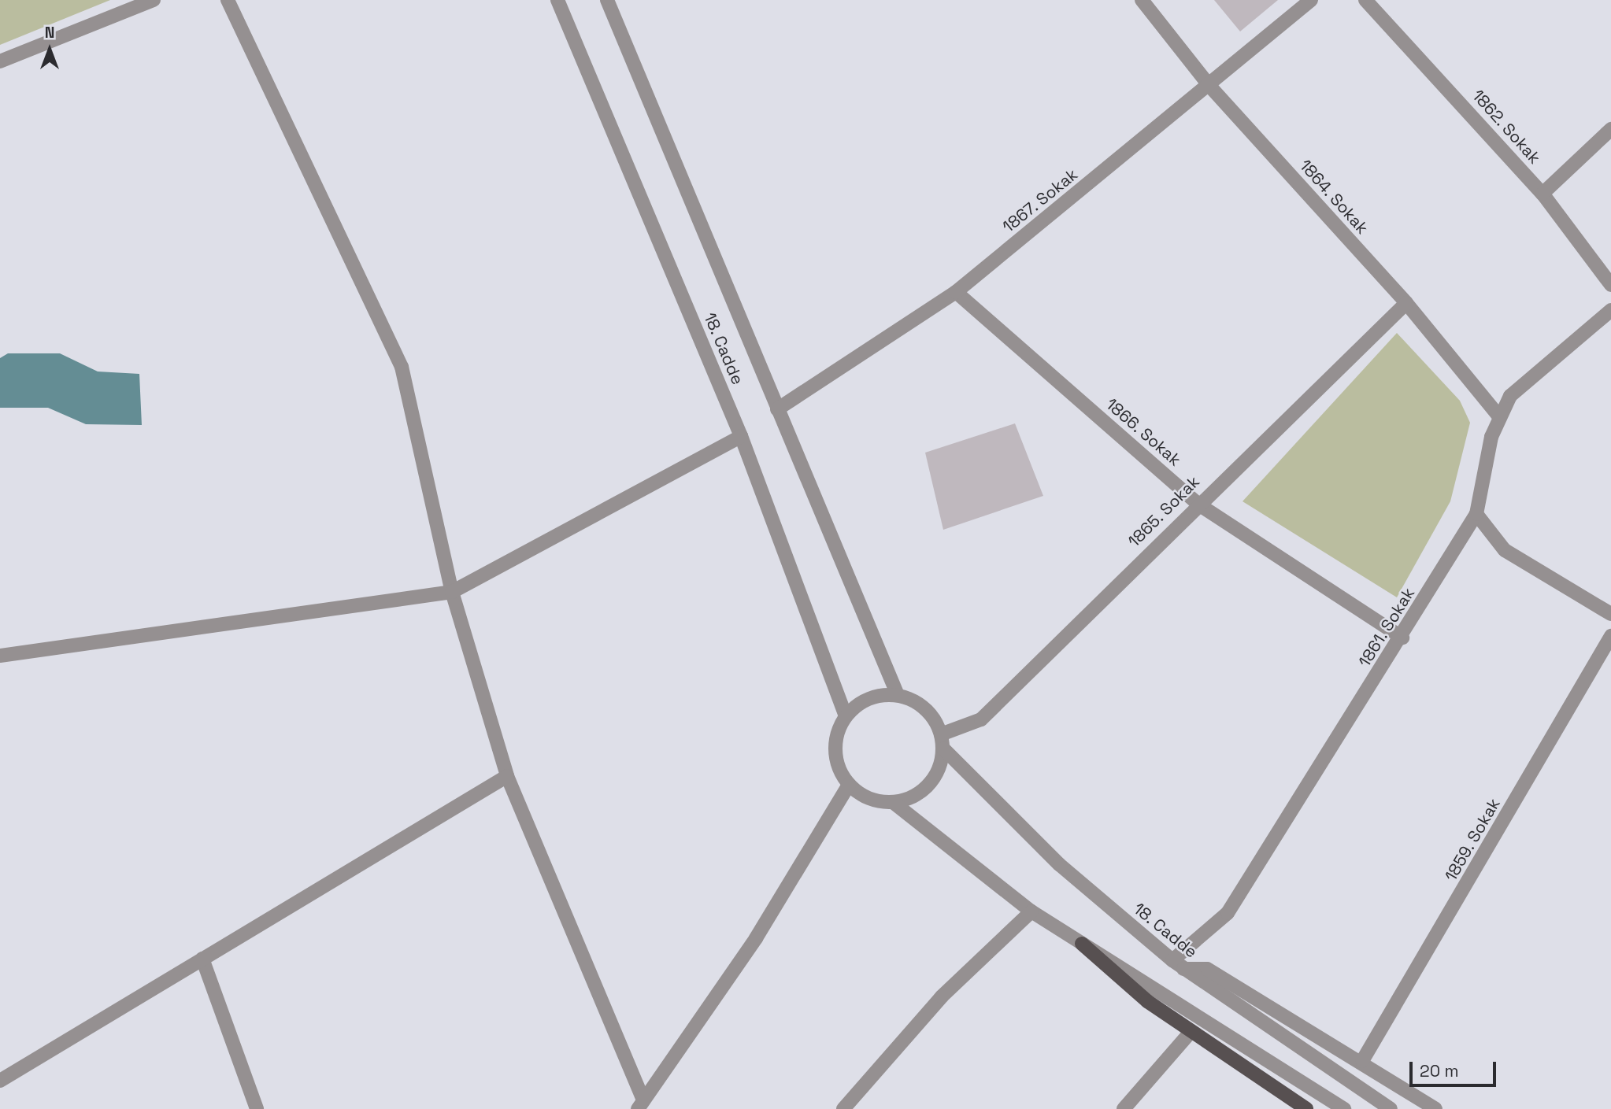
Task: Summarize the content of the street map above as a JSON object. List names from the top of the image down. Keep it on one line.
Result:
{"streets":{"street":["1862. Sokak","1864. Sokak","1867. Sokak","18. Cadde","1866. Sokak","1865. Sokak","1861. Sokak","1859. Sokak"]},"crossings":[["1864. Sokak","1867. Sokak"],["1864. Sokak","1865. Sokak"],["1864. Sokak","1861. Sokak"],["1867. Sokak","18. Cadde"],["1867. Sokak","1866. Sokak"],["18. Cadde","1865. Sokak"],["18. Cadde","1861. Sokak"],["1866. Sokak","1865. Sokak"],["1866. Sokak","1861. Sokak"]],"scale_bar":"20 m","north":"top"}
